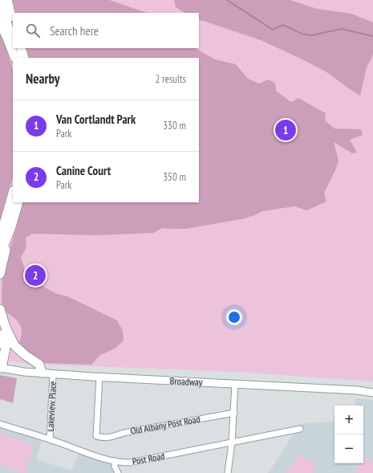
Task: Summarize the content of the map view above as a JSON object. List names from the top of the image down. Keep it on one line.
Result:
{"streets":{"main road":["Broadway"],"street":["Lakeview Place","Old Albany Post Road","Post Road"]},"crossings":[["Broadway","Lakeview Place"],["Broadway","Old Albany Post Road"],["Lakeview Place","Post Road"]],"page":{"search":"Search here","heading":["Nearby","2 results"],"list":[{"mark":"1","name":"Van Cortlandt Park","note":"Park","value":"330 m"},{"mark":"2","name":"Canine Court","note":"Park","value":"350 m"}],"pins":["1","2"],"map_buttons":["+","−"]}}
